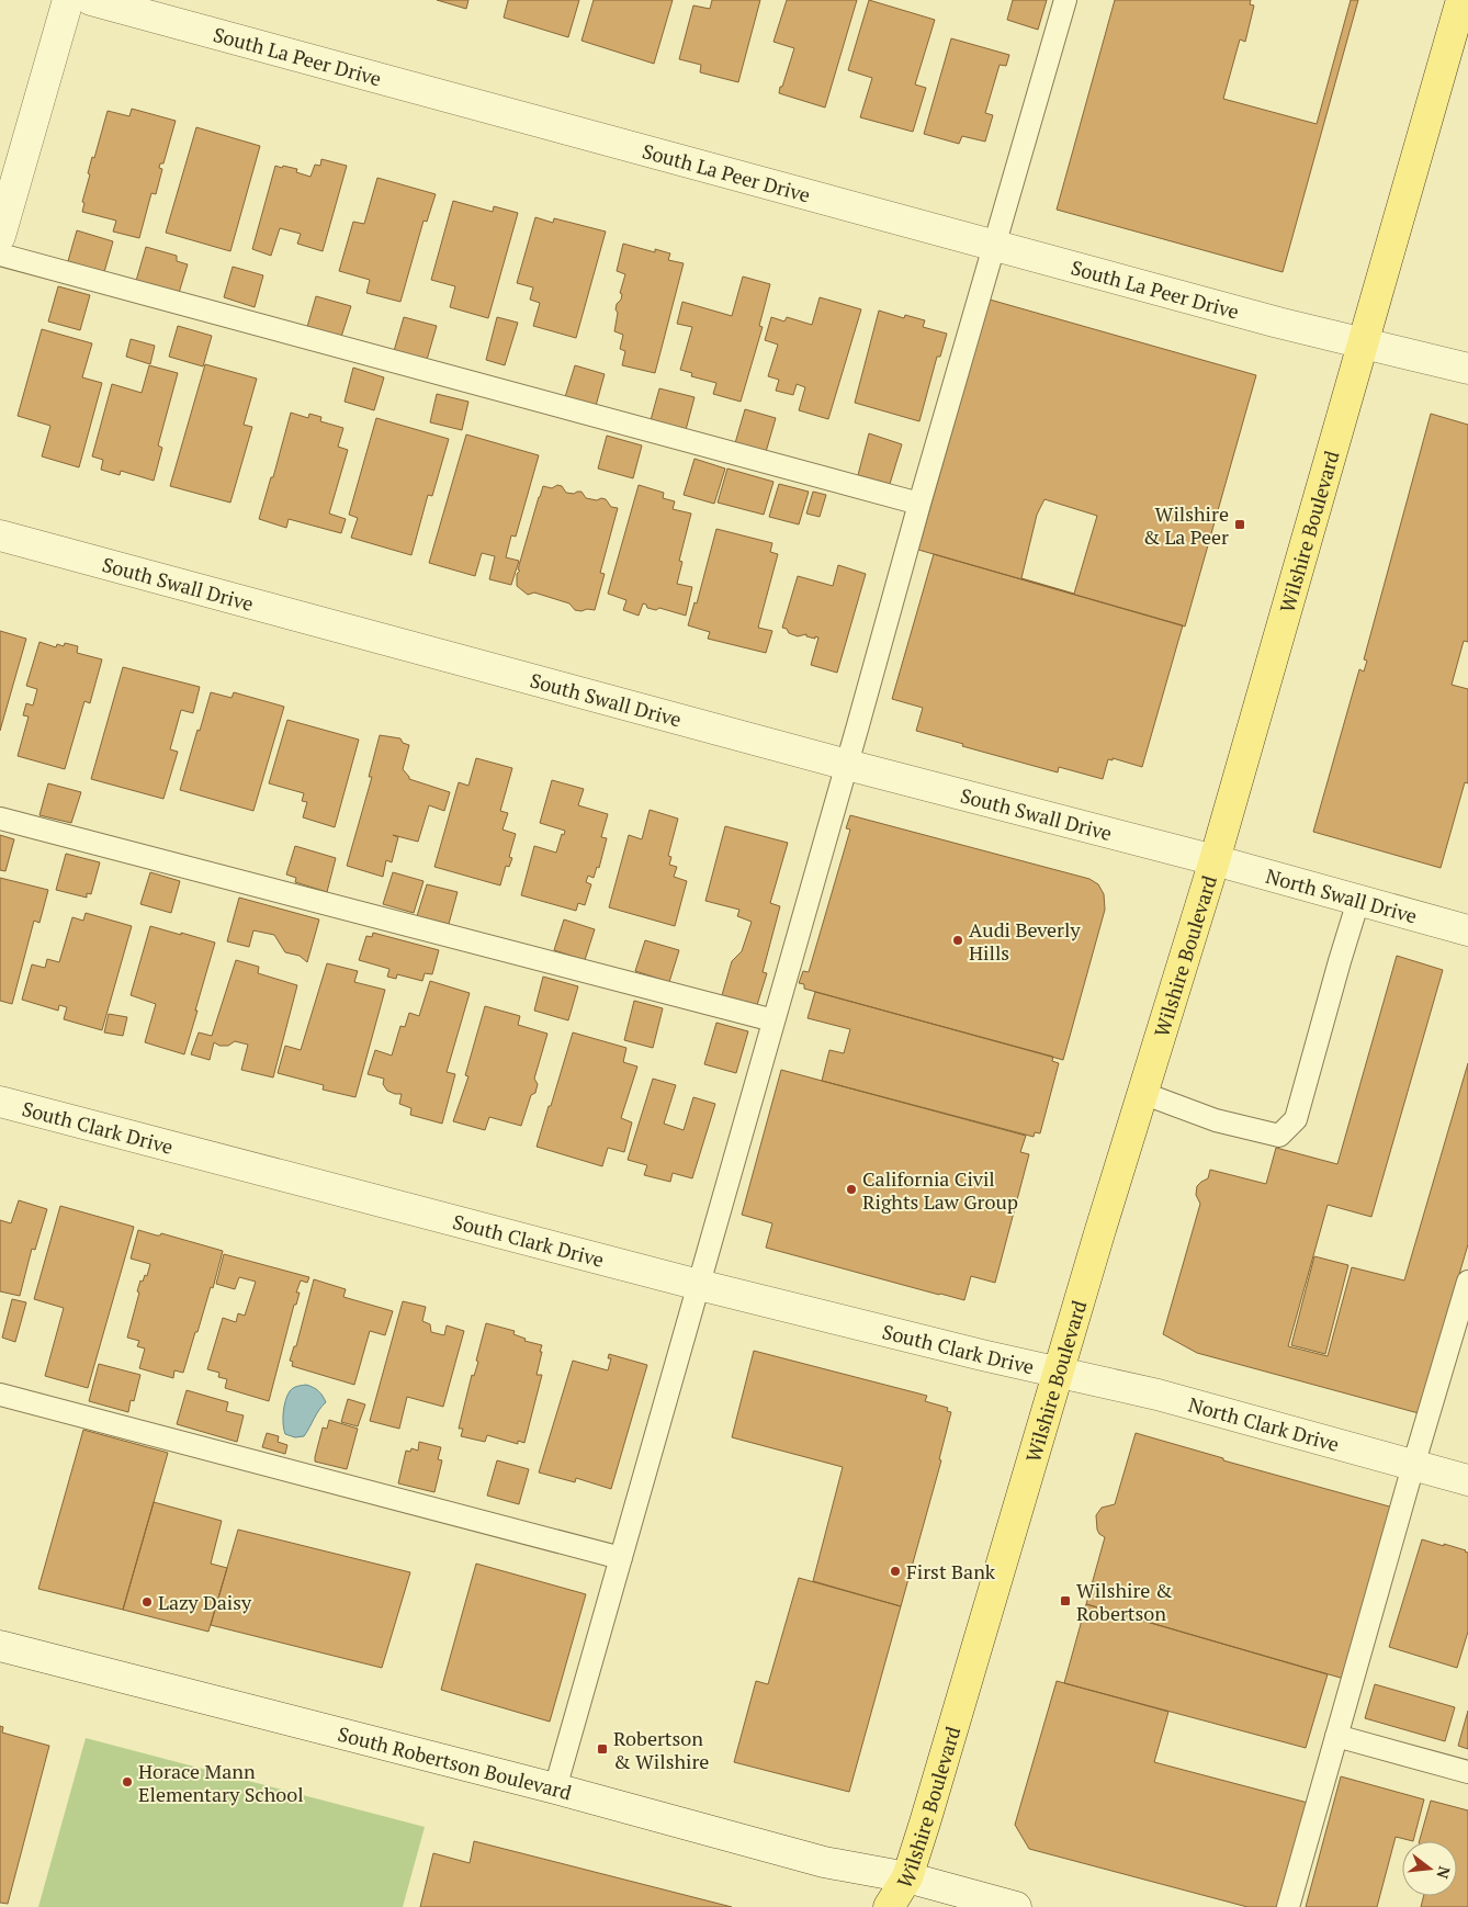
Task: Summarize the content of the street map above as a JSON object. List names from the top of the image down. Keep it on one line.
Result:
{"streets":{"main road":["Wilshire Boulevard"],"street":["South La Peer Drive","South Swall Drive","North Swall Drive","South Clark Drive","North Clark Drive","South Robertson Boulevard"]},"crossings":[["South La Peer Drive","Wilshire Boulevard"],["Wilshire Boulevard","South Swall Drive"],["Wilshire Boulevard","North Swall Drive"],["Wilshire Boulevard","South Clark Drive"],["Wilshire Boulevard","North Clark Drive"],["Wilshire Boulevard","South Robertson Boulevard"],["South Swall Drive","North Swall Drive"],["South Clark Drive","North Clark Drive"]],"places":{"transit":["Wilshire & La Peer","Wilshire & Robertson","Robertson & Wilshire"],"other":["Audi Beverly Hills","California Civil Rights Law Group","First Bank","Lazy Daisy","Horace Mann Elementary School"]},"north":"right"}
